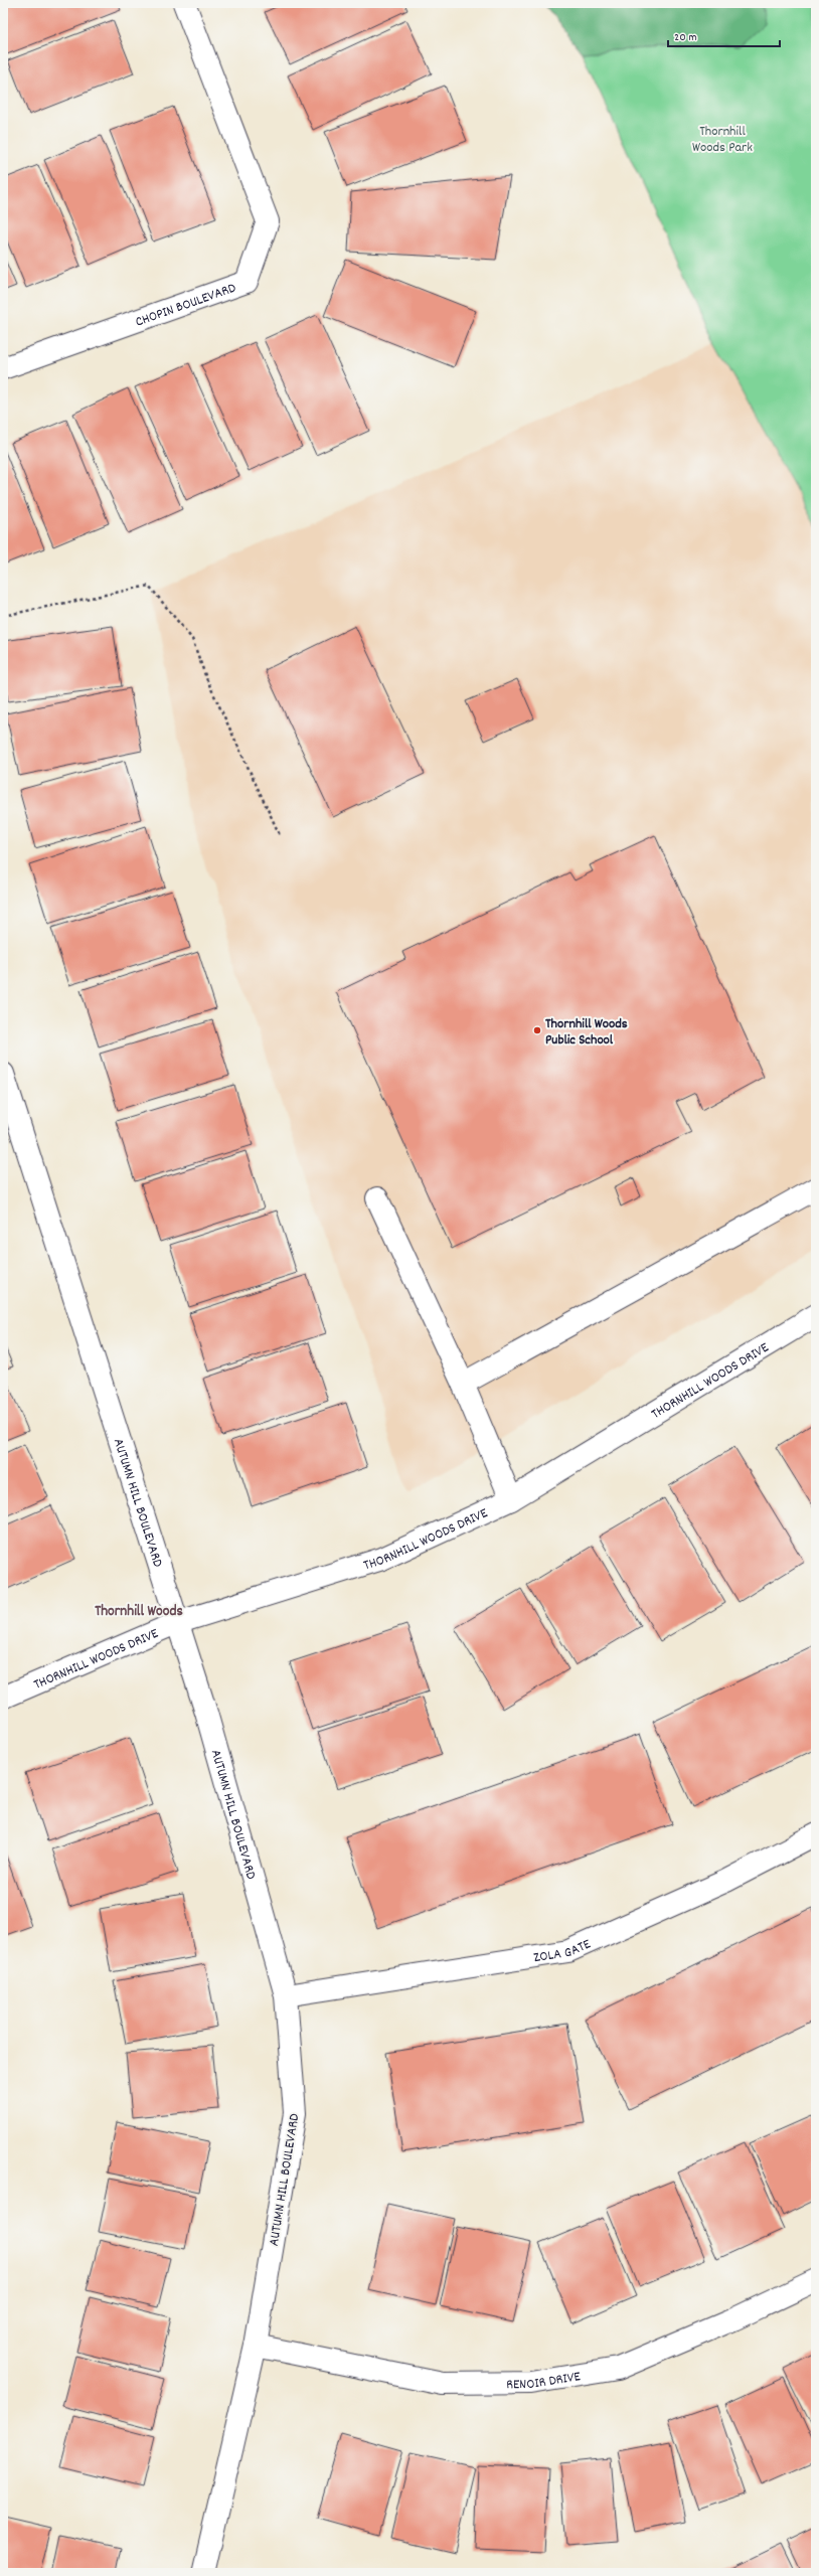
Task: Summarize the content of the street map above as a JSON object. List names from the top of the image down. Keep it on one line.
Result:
{"streets":{"street":["CHOPIN BOULEVARD","THORNHILL WOODS DRIVE","AUTUMN HILL BOULEVARD","ZOLA GATE","RENOIR DRIVE"]},"crossings":[["THORNHILL WOODS DRIVE","AUTUMN HILL BOULEVARD"],["AUTUMN HILL BOULEVARD","ZOLA GATE"],["AUTUMN HILL BOULEVARD","RENOIR DRIVE"]],"districts":["Thornhill Woods"],"parks":["Thornhill Woods Park"],"places":["Thornhill Woods Public School"],"scale_bar":"20 m"}
